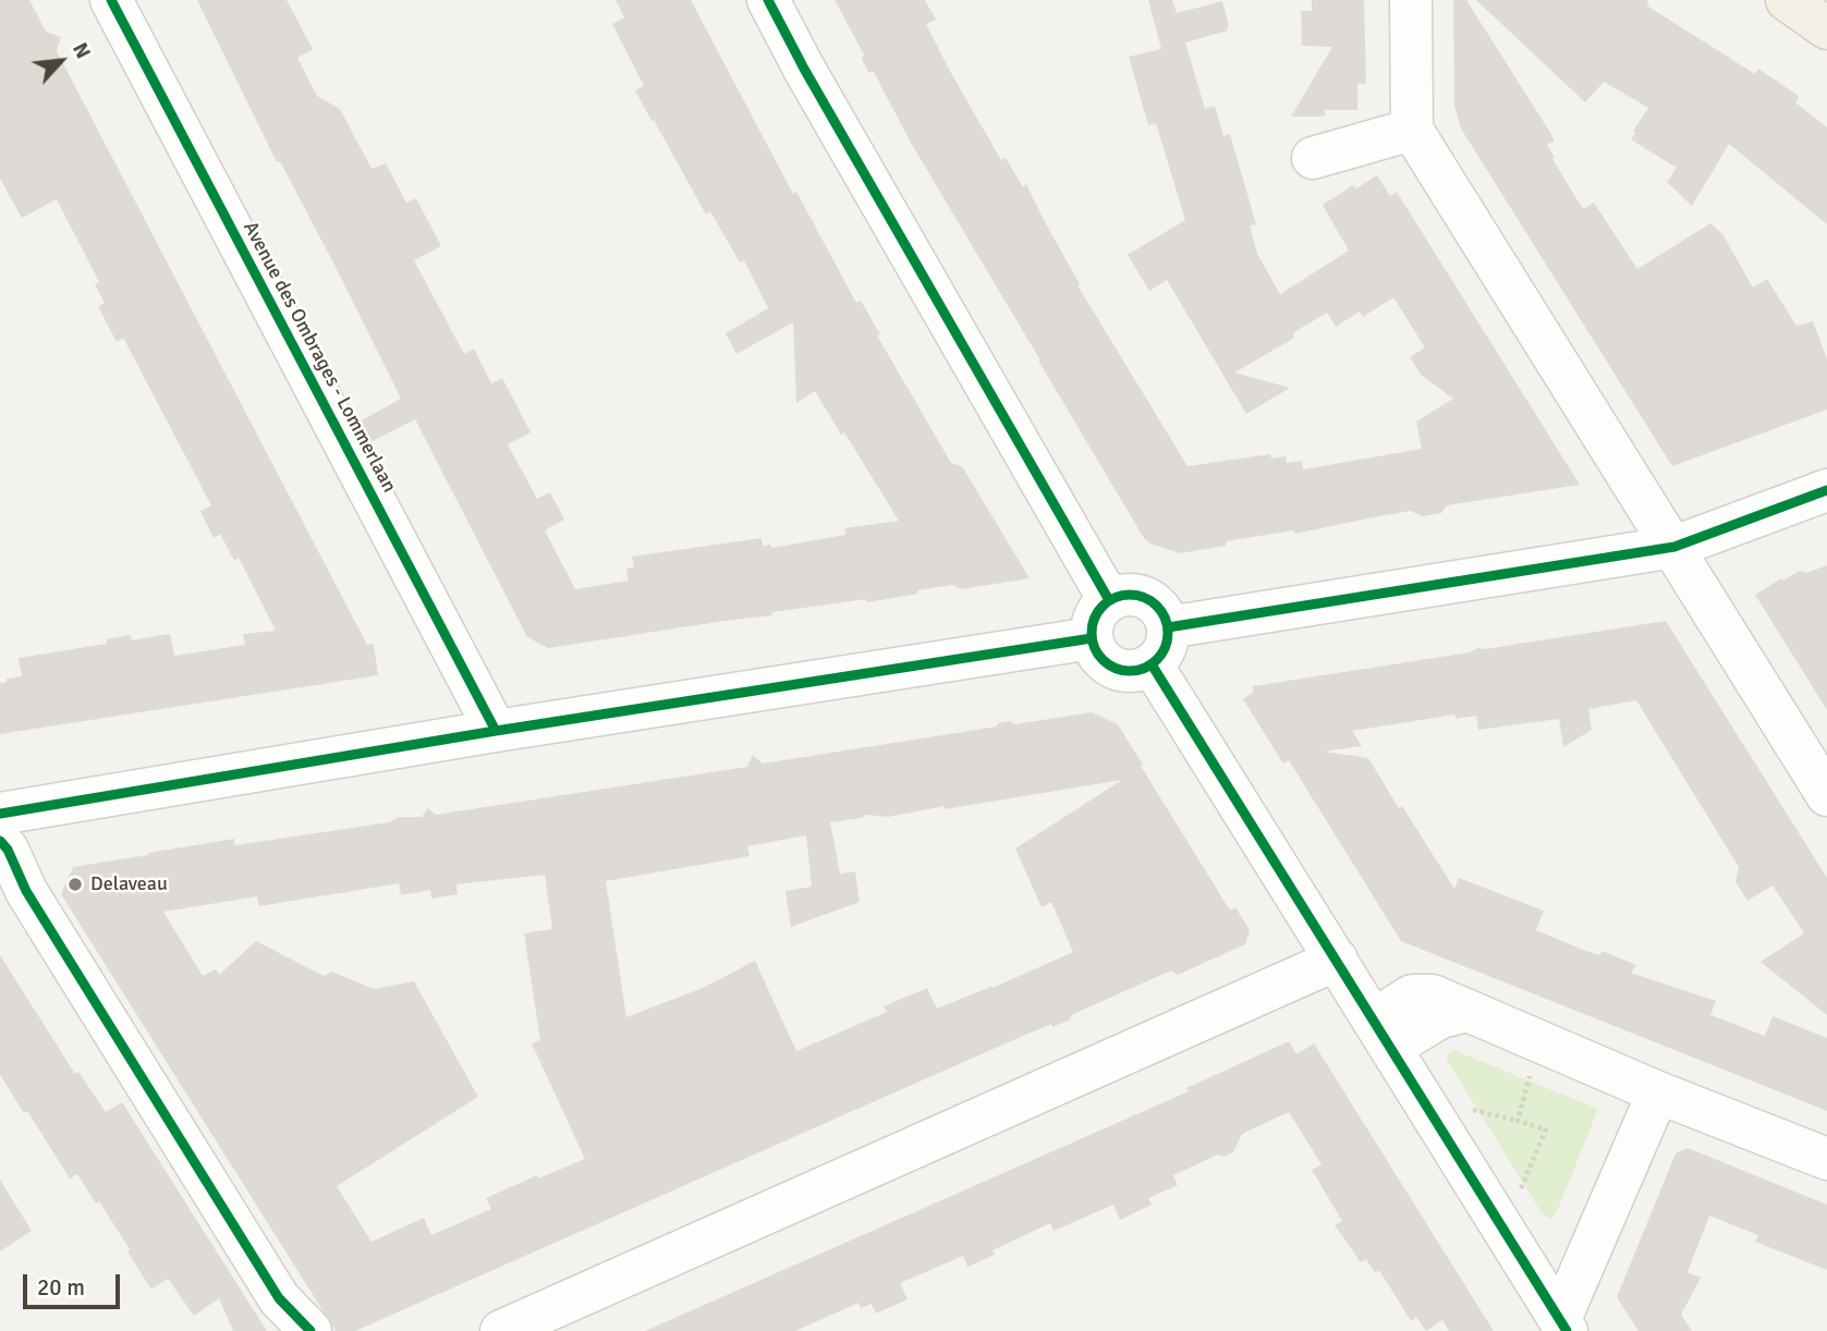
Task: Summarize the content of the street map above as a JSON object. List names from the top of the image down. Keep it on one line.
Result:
{"streets":{"street":["Avenue des Ombrages - Lommerlaan"]},"places":["Delaveau"],"scale_bar":"20 m","north":"top right"}
